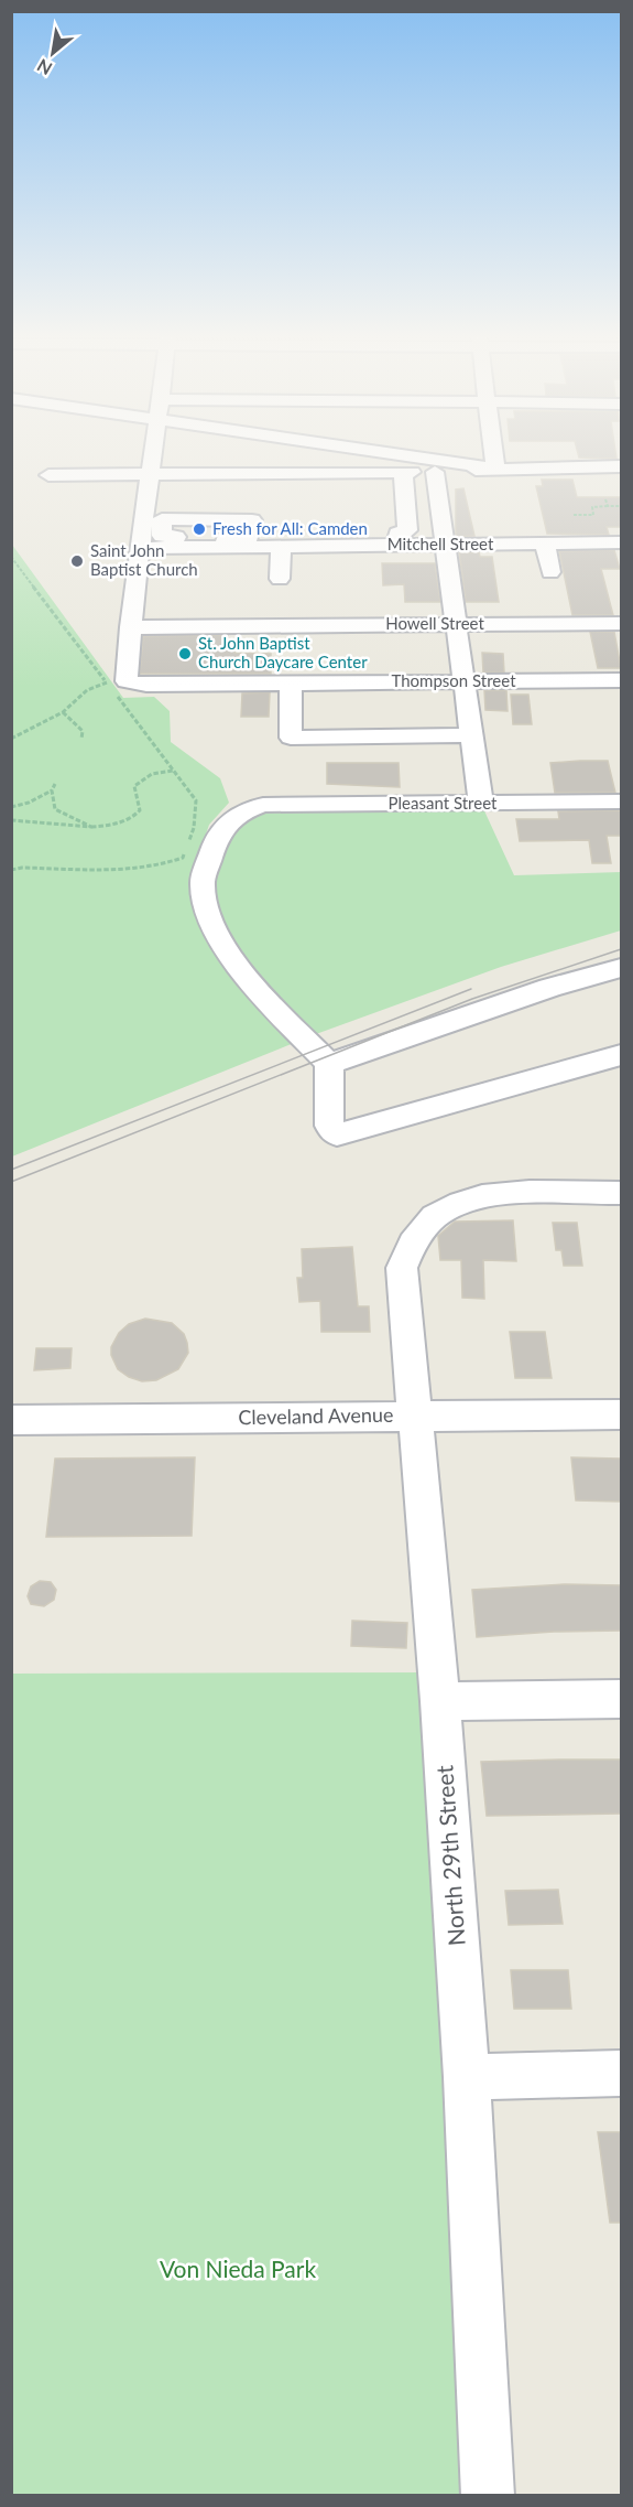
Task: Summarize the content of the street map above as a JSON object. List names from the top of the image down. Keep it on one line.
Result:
{"streets":{"street":["Mitchell Street","Howell Street","Thompson Street","Pleasant Street","Cleveland Avenue","North 29th Street"]},"crossings":[["Cleveland Avenue","North 29th Street"]],"parks":["Von Nieda Park"],"places":["Fresh for All: Camden","Saint John Baptist Church","St. John Baptist Church Daycare Center"],"north":"bottom left"}
